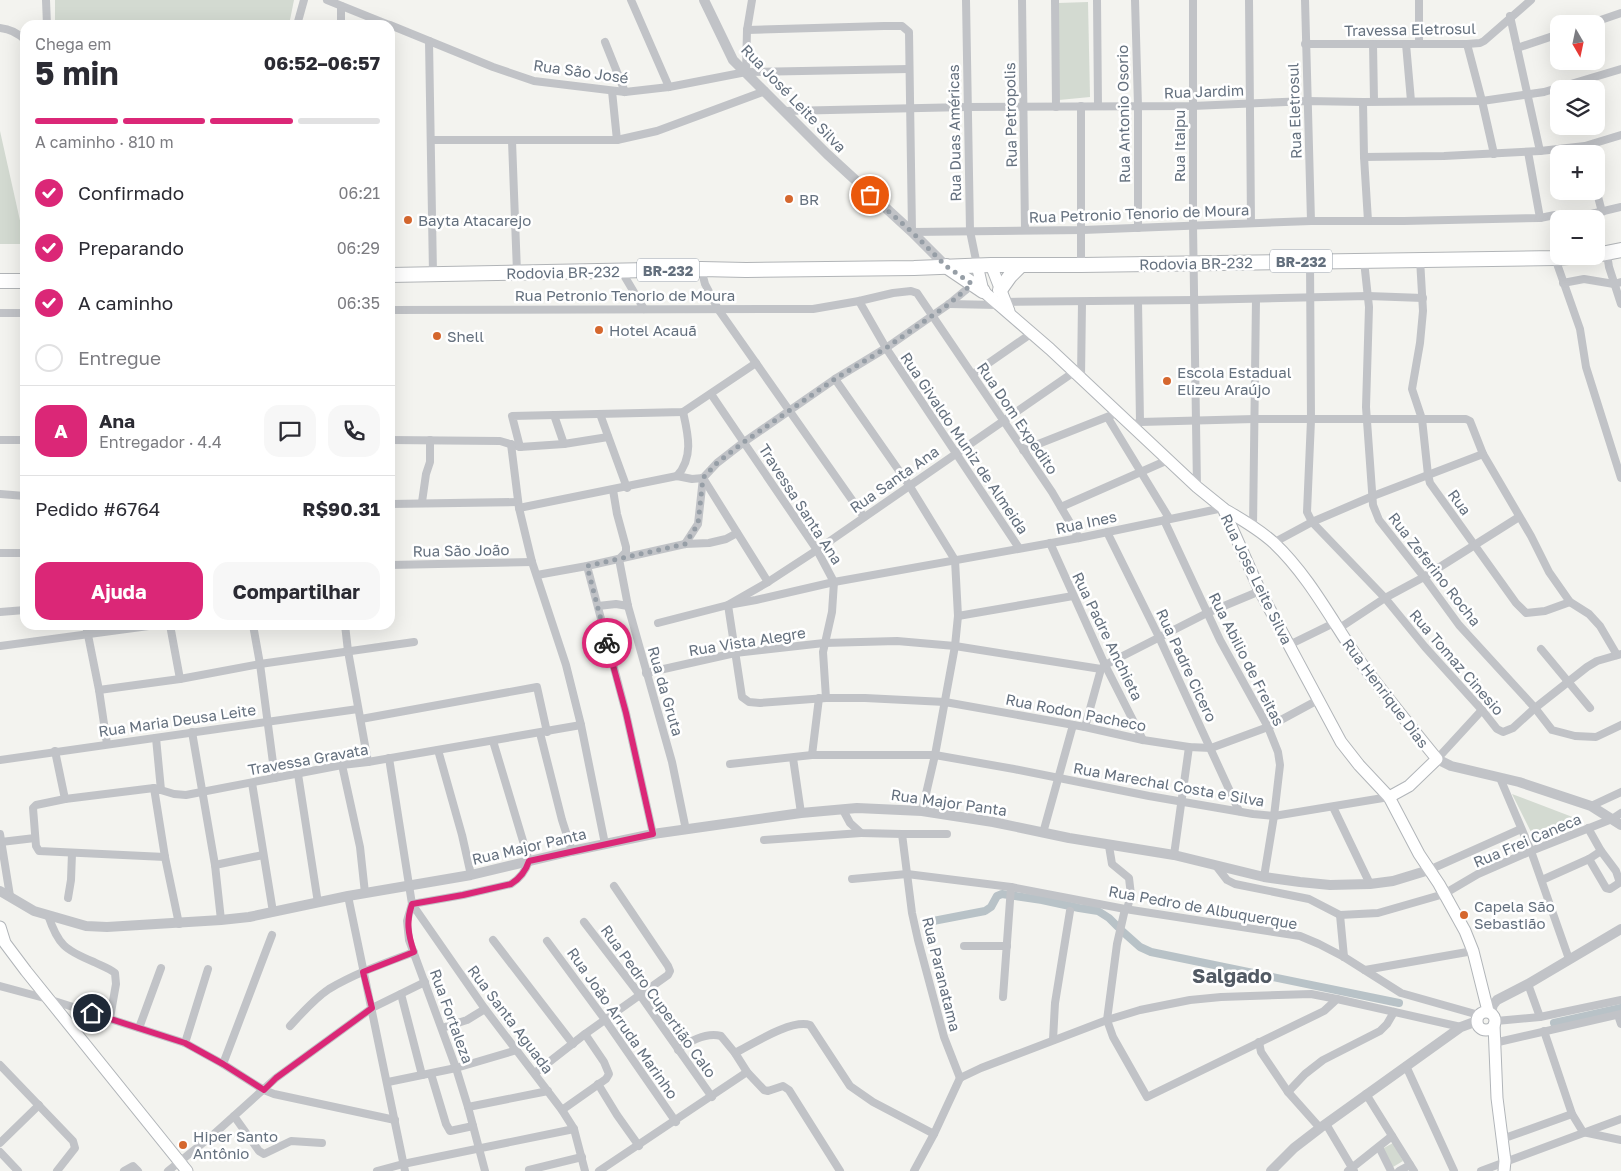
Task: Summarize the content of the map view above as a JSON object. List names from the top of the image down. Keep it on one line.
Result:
{"streets":{"highway":["BR-232","Rodovia BR-232"],"main road":["Rua Jose Leite Silva","Rua Henrique Dias"],"street":["Travessa Eletrosul","Rua São José","Rua Jardim","Rua José Leite Silva","Rua Eletrosul","Rua Antonio Osorio","Rua Petropolis","Rua Duas Américas","Rua Itaipu","Rua Petronio Tenorio de Moura","Rua Dom Expedito","Rua Givaldo Muniz de Almeida","Rua Santa Ana","Rua","Travessa Santa Ana","Rua Ines","Rua São João","Rua Zeferino Rocha","Rua Padre Anchieta","Rua Vista Alegre","Rua Abilio de Freitas","Rua Tomaz Cinesio","Rua Padre Cicero","Rua da Gruta","Rua Rodon Pacheco","Rua Maria Deusa Leite","Travessa Gravata","Rua Marechal Costa e Silva","Rua Major Panta","Rua Frei Caneca","Rua Pedro de Albuquerque","Rua Paranatama","Rua Pedro Cupertião Calo","Rua Fortaleza","Rua Santa Aguada","Rua João Arruda Marinho"]},"crossings":[["Travessa Eletrosul","Rua Eletrosul"],["Rua São José","Rua José Leite Silva"],["Rua Jardim","Rua José Leite Silva"],["Rua Jardim","Rua Eletrosul"],["Rua Jardim","Rua Antonio Osorio"],["Rua Jardim","Rua Petropolis"],["Rua Jardim","Rua Duas Américas"],["Rua Jardim","Rua Itaipu"],["Rua José Leite Silva","Rua Petronio Tenorio de Moura"],["Rua José Leite Silva","BR-232"],["Rua José Leite Silva","Rodovia BR-232"],["Rua Eletrosul","Rua Petronio Tenorio de Moura"],["Rua Antonio Osorio","Rua Petronio Tenorio de Moura"],["Rua Petropolis","Rua Petronio Tenorio de Moura"],["Rua Duas Américas","Rua Petronio Tenorio de Moura"],["Rua Duas Américas","BR-232"],["Rua Duas Américas","Rua Jose Leite Silva"],["Rua Itaipu","Rua Petronio Tenorio de Moura"],["Rua Itaipu","Rodovia BR-232"],["Rua Itaipu","Rua Jose Leite Silva"],["Rua Petronio Tenorio de Moura","Rua Dom Expedito"],["Rua Petronio Tenorio de Moura","Rua Givaldo Muniz de Almeida"],["BR-232","Rodovia BR-232"],["BR-232","Rua Jose Leite Silva"],["Rodovia BR-232","Rua Zeferino Rocha"],["Rua Dom Expedito","Rua Santa Ana"],["Rua Dom Expedito","Rua Ines"],["Rua Givaldo Muniz de Almeida","Rua Santa Ana"],["Rua Givaldo Muniz de Almeida","Rua Ines"],["Rua Santa Ana","Travessa Santa Ana"],["Rua Santa Ana","Rua Ines"],["Rua Santa Ana","Rua Jose Leite Silva"],["Travessa Santa Ana","Rua Ines"],["Travessa Santa Ana","Rua Vista Alegre"],["Travessa Santa Ana","Rua Rodon Pacheco"],["Travessa Santa Ana","Rua Marechal Costa e Silva"],["Rua Ines","Rua Jose Leite Silva"],["Rua Ines","Rua Padre Anchieta"],["Rua Ines","Rua Abilio de Freitas"],["Rua Ines","Rua Padre Cicero"],["Rua Ines","Rua Henrique Dias"],["Rua Zeferino Rocha","Rua Tomaz Cinesio"],["Rua Jose Leite Silva","Rua Abilio de Freitas"],["Rua Jose Leite Silva","Rua Henrique Dias"],["Rua Jose Leite Silva","Rua Rodon Pacheco"],["Rua Jose Leite Silva","Rua Marechal Costa e Silva"],["Rua Jose Leite Silva","Rua Major Panta"],["Rua Jose Leite Silva","Rua Frei Caneca"],["Rua Jose Leite Silva","Rua Pedro de Albuquerque"],["Rua Padre Anchieta","Rua Vista Alegre"],["Rua Padre Anchieta","Rua Rodon Pacheco"],["Rua Vista Alegre","Rua da Gruta"],["Rua Abilio de Freitas","Rua Rodon Pacheco"],["Rua Abilio de Freitas","Rua Marechal Costa e Silva"],["Rua Abilio de Freitas","Rua Major Panta"],["Rua Padre Cicero","Rua Rodon Pacheco"],["Rua Padre Cicero","Rua Marechal Costa e Silva"],["Rua da Gruta","Rua Major Panta"],["Rua Henrique Dias","Rua Frei Caneca"],["Travessa Gravata","Rua Santa Aguada"],["Rua Major Panta","Rua Santa Aguada"],["Rua Pedro de Albuquerque","Rua Paranatama"],["Rua Fortaleza","Rua Santa Aguada"]],"districts":["Salgado"],"places":["BR","Bayta Atacarejo","Hotel Acauã","Shell","Escola Estadual Elizeu Araújo","Capela São Sebastião","Hiper Santo Antônio"],"north":"bottom","page":{"map_buttons":["+","−"],"heading":["5 min","Chega em","06:52–06:57"],"panel":["Ana","Entregador · 4.4","Pedido #6764","R$90.31"],"bar":"A caminho · 810 m","list":[["Confirmado","06:21"],["Preparando","06:29"],["A caminho","06:35"],"Entregue"],"round":"A","buttons":["Ajuda","Compartilhar"]}}
